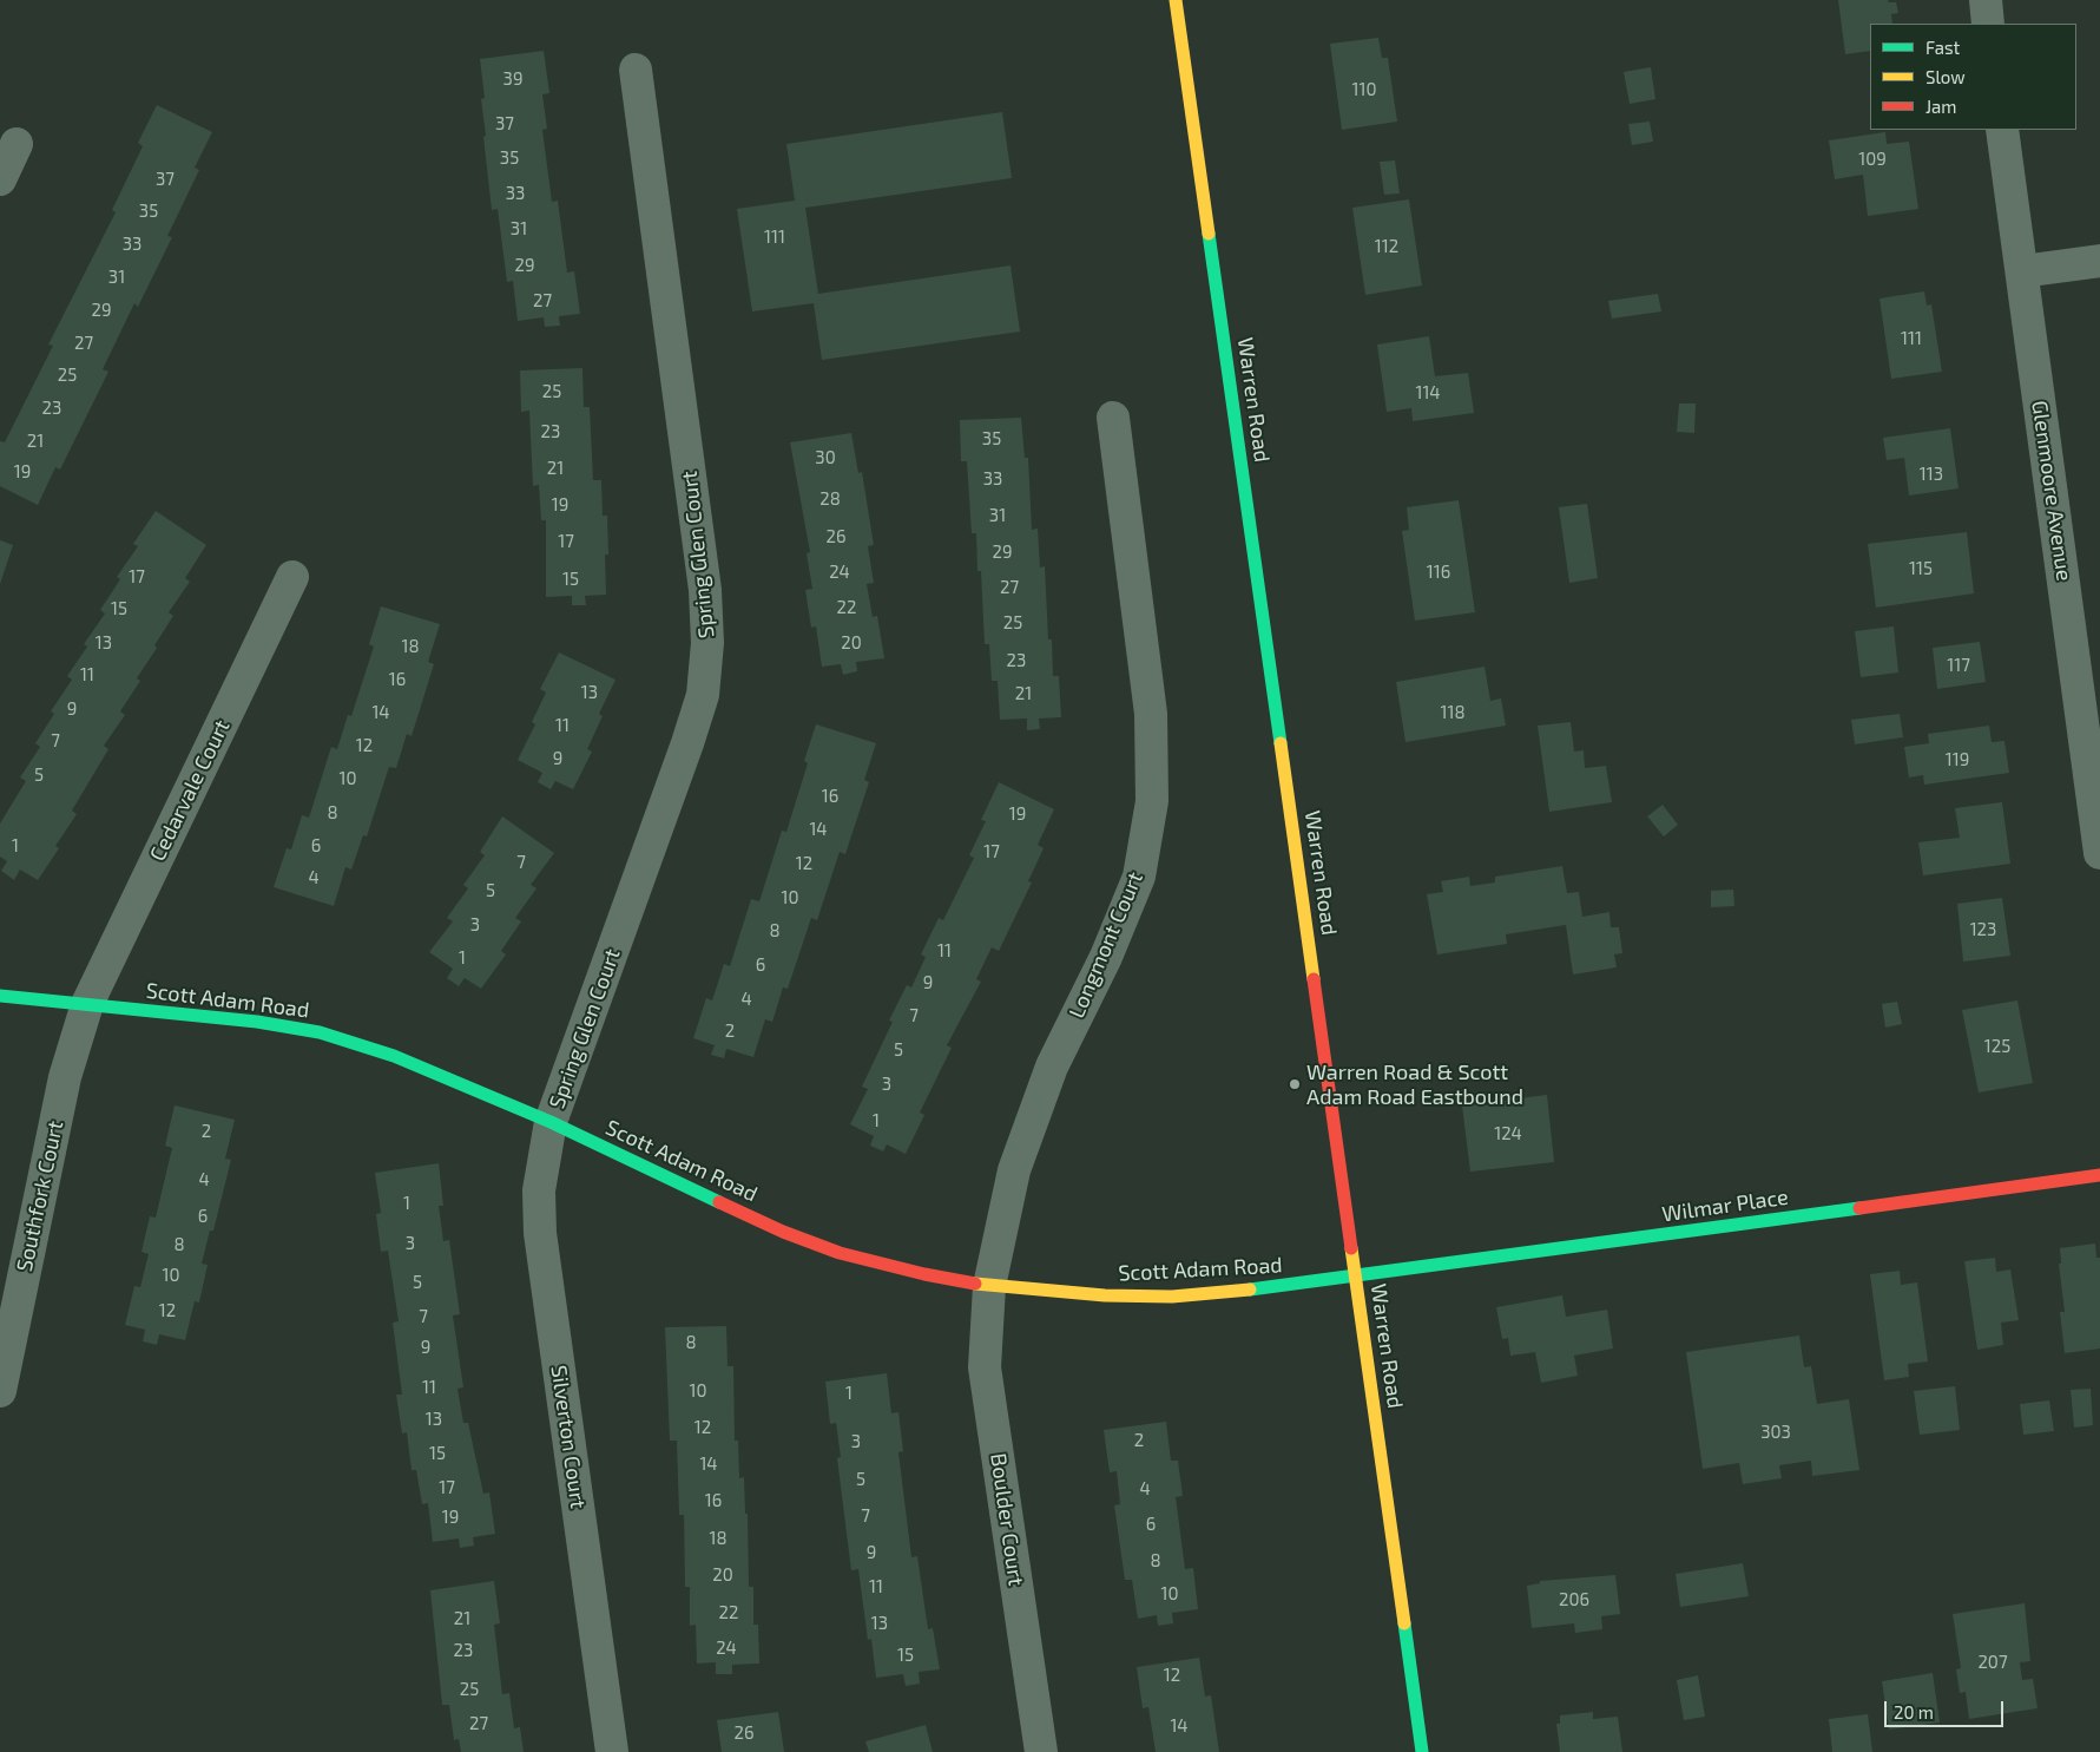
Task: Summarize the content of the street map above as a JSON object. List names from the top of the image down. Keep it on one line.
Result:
{"streets":{"street":["Warren Road","Glenmoore Avenue","Spring Glen Court","Cedarvale Court","Longmont Court","Scott Adam Road","Southfork Court","Wilmar Place","Silverton Court","Boulder Court"]},"crossings":[["Warren Road","Scott Adam Road"],["Warren Road","Wilmar Place"],["Spring Glen Court","Scott Adam Road"],["Spring Glen Court","Silverton Court"],["Cedarvale Court","Scott Adam Road"],["Cedarvale Court","Southfork Court"],["Longmont Court","Scott Adam Road"],["Longmont Court","Boulder Court"],["Scott Adam Road","Southfork Court"],["Scott Adam Road","Wilmar Place"],["Scott Adam Road","Silverton Court"],["Scott Adam Road","Boulder Court"]],"places":["Warren Road & Scott Adam Road Eastbound"],"house_numbers":["39","110","37","35","109","37","33","35","31","111","33","112","29","31","27","29","111","27","25","25","114","23","23","35","21","30","21","19","113","33","28","19","31","26","17","29","115","24","116","17","15","27","22","15","25","13","20","18","23","117","11","16","13","21","9","14","118","11","7","12","9","119","5","10","16","8","19","14","1","6","17","7","12","4","5","10","3","123","8","11","1","6","9","4","7","2","125","5","3","1","2","124","4","1","6","3","8","10","5","12","7","8","9","11","10","1","13","12","303","2","3","15","14","5","17","4","16","7","19","6","18","9","8","20","11","10","206","22","21","13","24","23","15","207","12","25","27","14","26"],"legend":["Fast","Slow","Jam"],"scale_bar":"20 m"}
